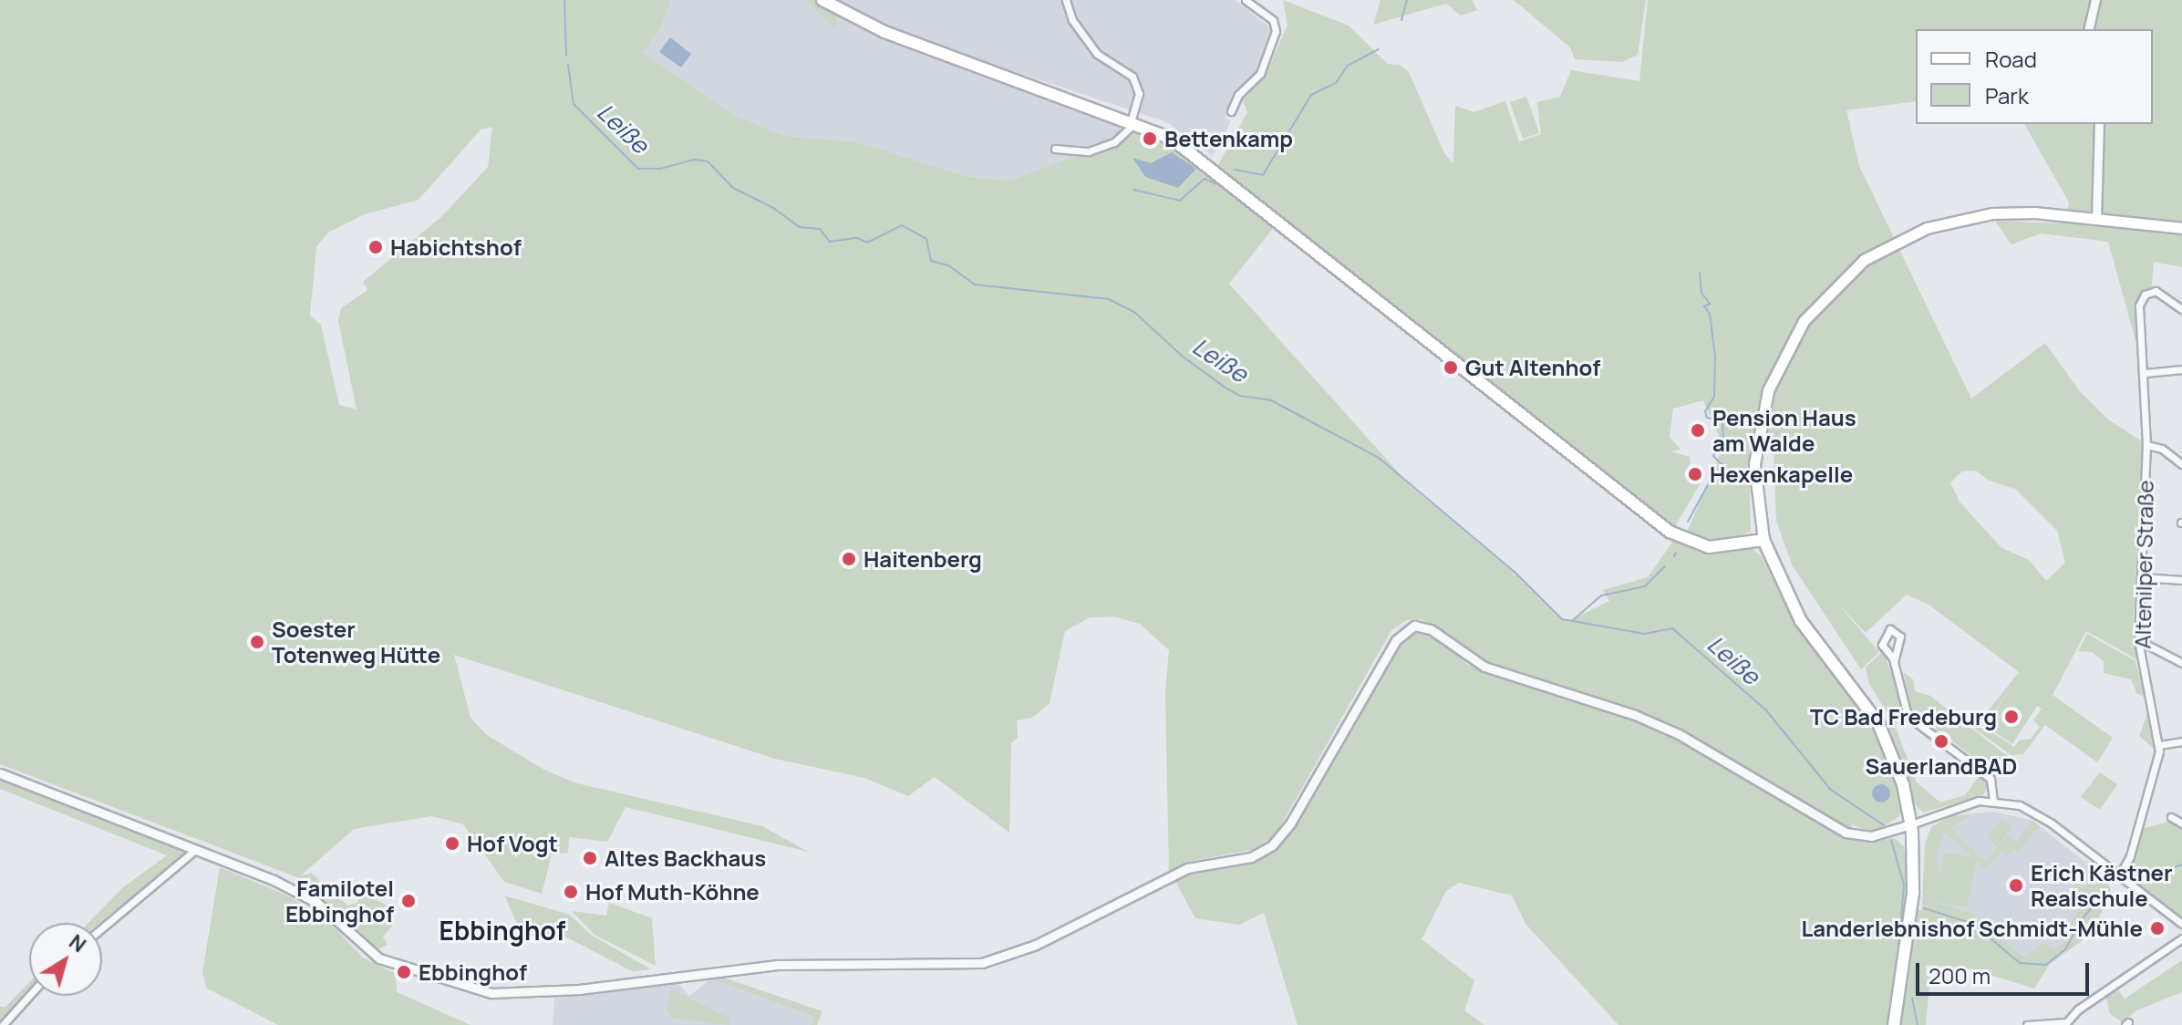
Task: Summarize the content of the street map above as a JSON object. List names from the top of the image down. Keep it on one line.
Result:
{"streets":{"street":["Altenilper Straße"]},"districts":["Ebbinghof"],"water":["Leiße"],"places":["Bettenkamp","Habichtshof","Gut Altenhof","Pension Haus am Walde","Hexenkapelle","Haitenberg","Soester Totenweg Hütte","TC Bad Fredeburg","SauerlandBAD","Hof Vogt","Altes Backhaus","Erich Kästner Realschule","Hof Muth-Köhne","Familotel Ebbinghof","Landerlebnishof Schmidt-Mühle","Ebbinghof"],"legend":["Road","Park"],"scale_bar":"200 m","north":"top right"}
